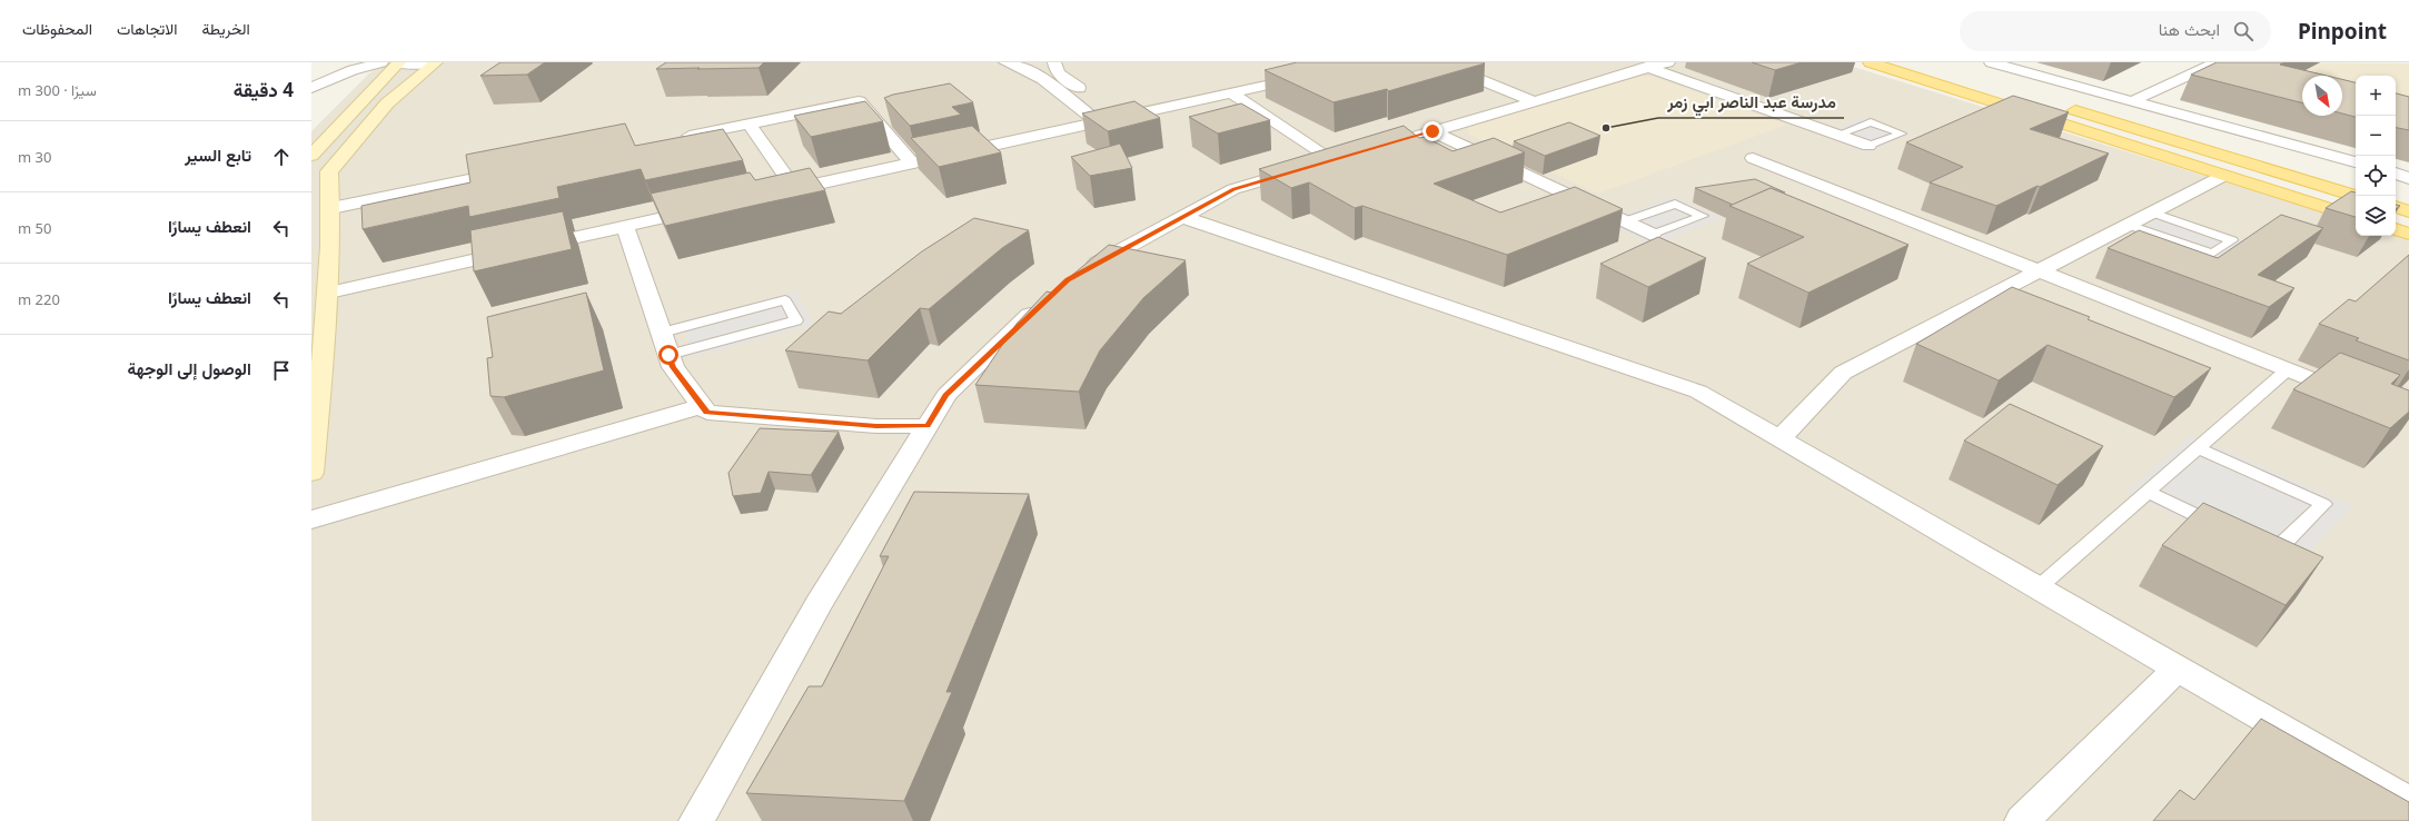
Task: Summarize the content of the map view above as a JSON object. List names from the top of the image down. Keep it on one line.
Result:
{"places":["مدرسة عبد الناصر ابي زمر"],"north":"bottom right","page":{"header":"Pinpoint","search":"ابحث هنا","nav":["الخريطة","الاتجاهات","المحفوظات"],"heading":["4 دقيقة","سيرًا · 300 m"],"map_buttons":["+","−"],"list":[["تابع السير","30 m"],["انعطف يسارًا","50 m"],["انعطف يسارًا","220 m"],"الوصول إلى الوجهة"]}}
